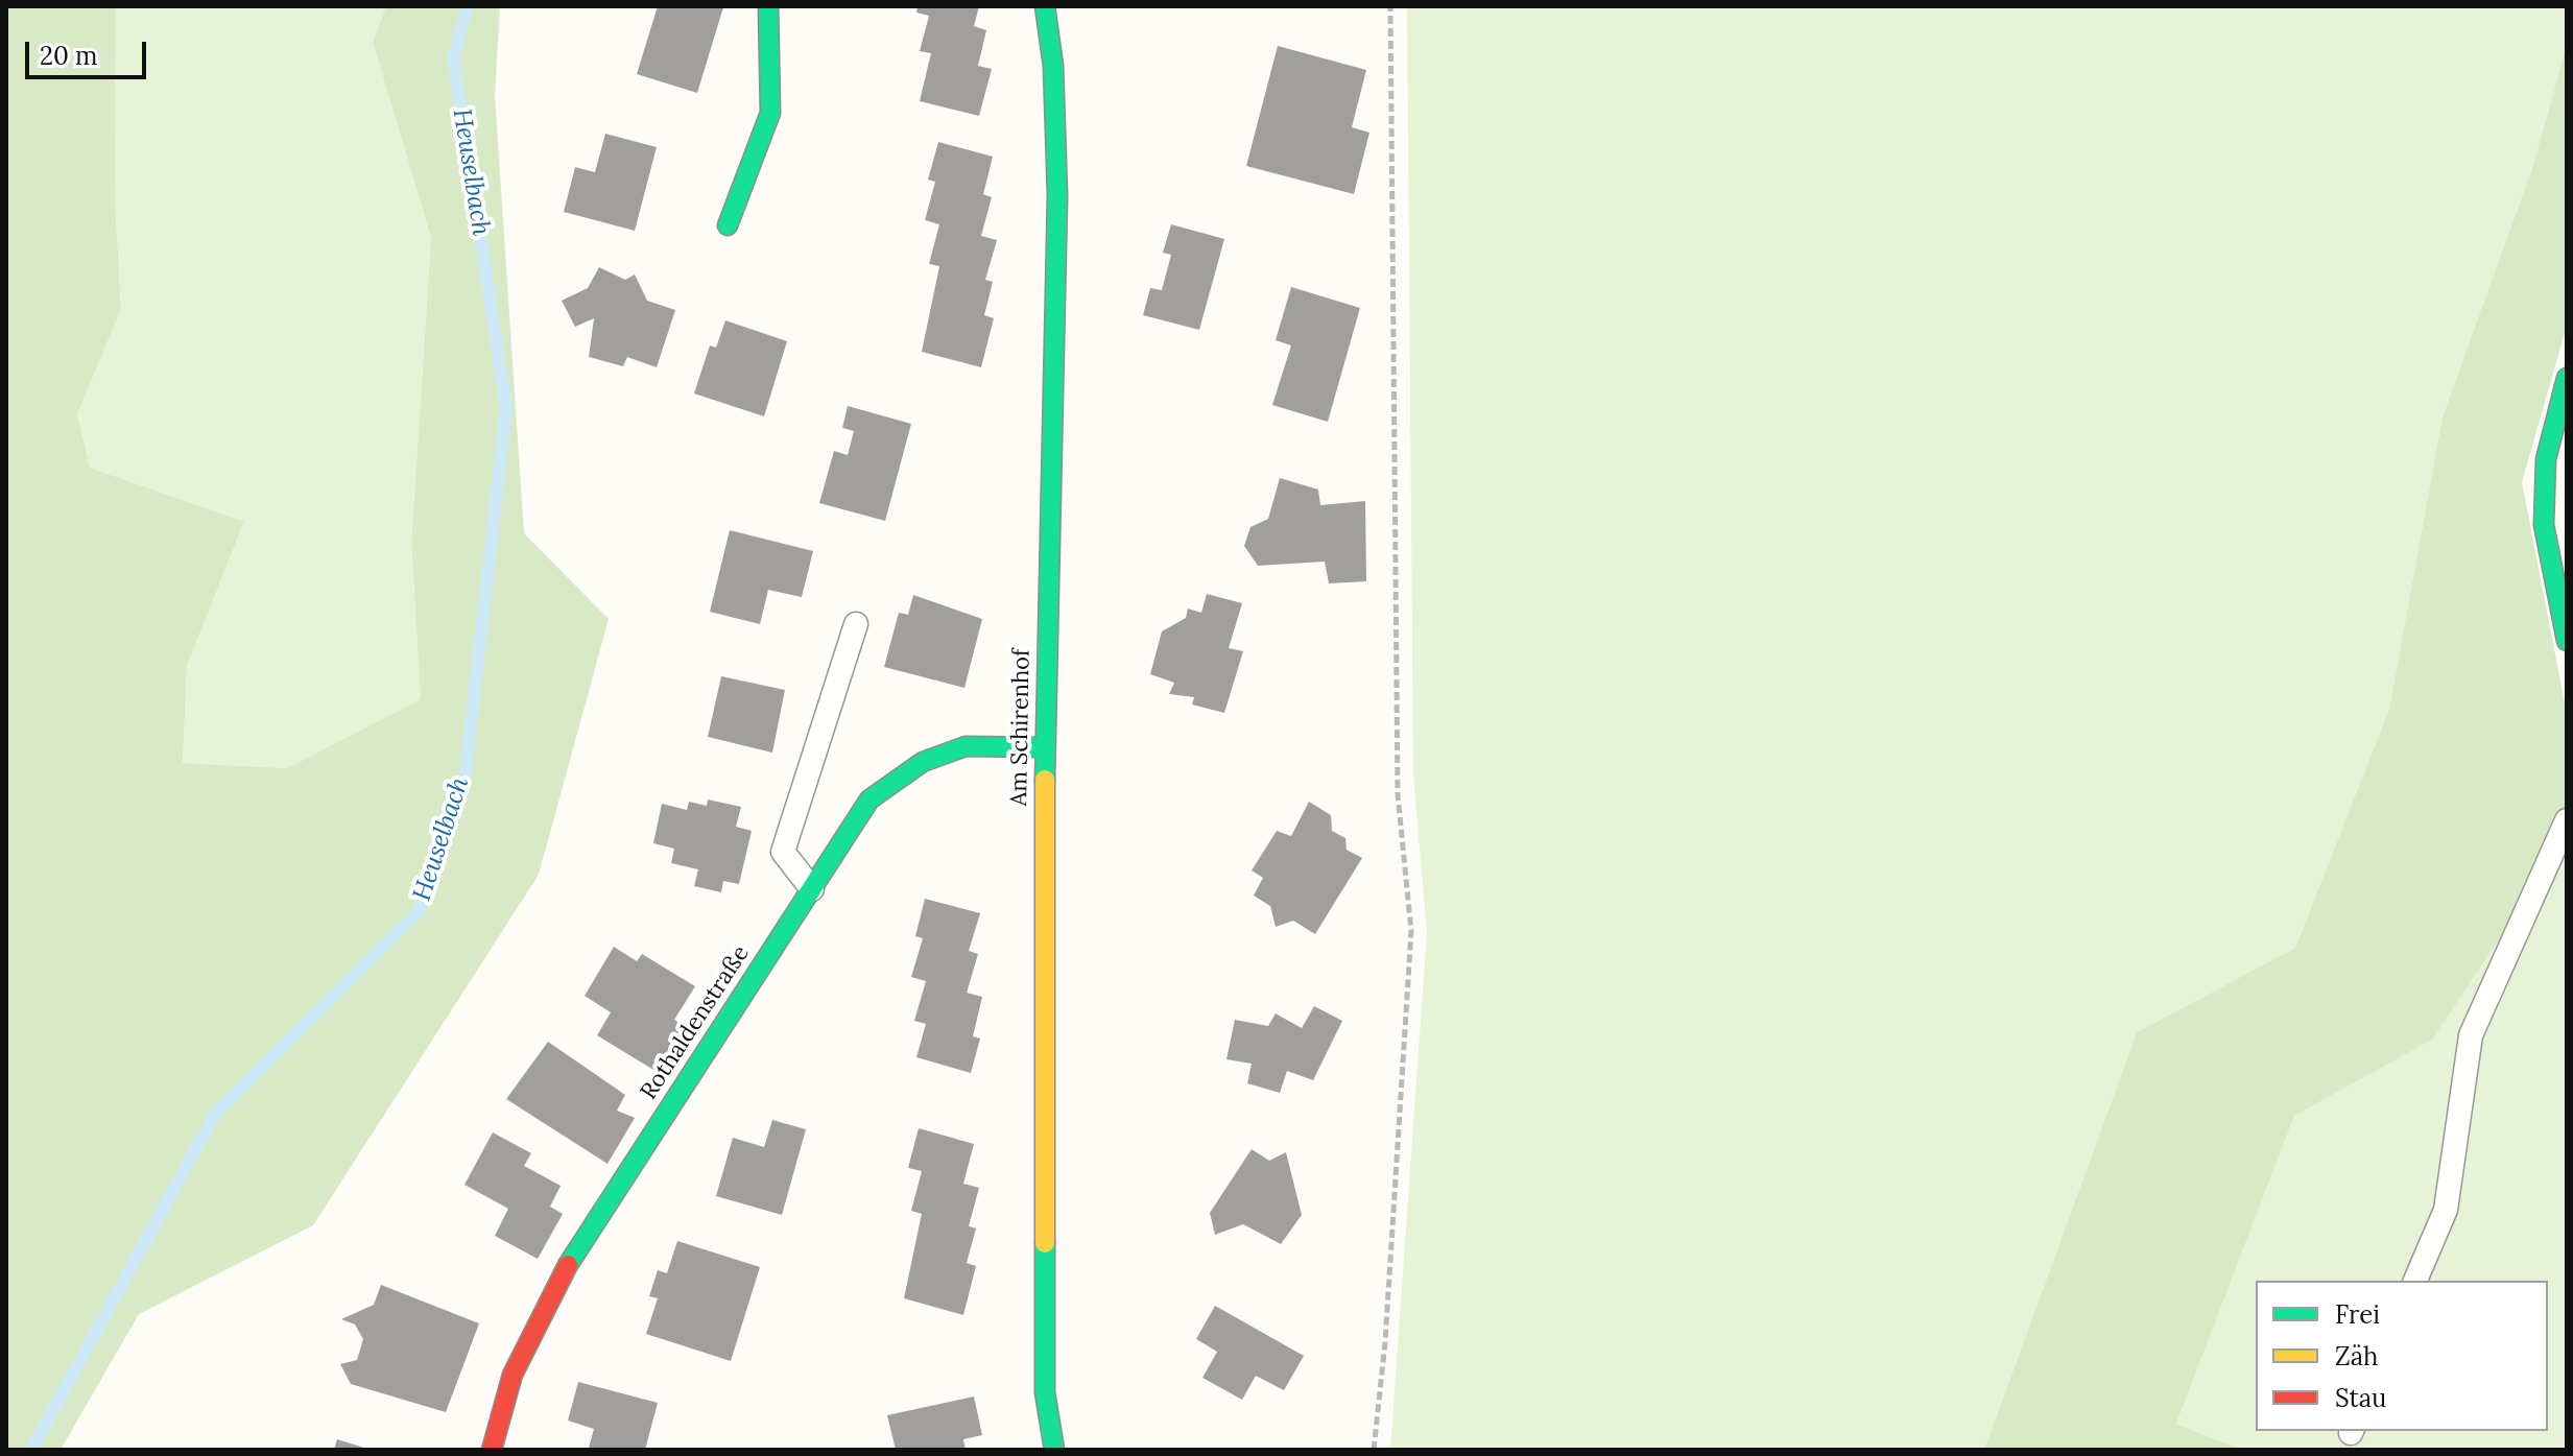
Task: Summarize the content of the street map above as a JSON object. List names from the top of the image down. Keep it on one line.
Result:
{"streets":{"street":["Am Schirenhof","Rothaldenstraße"]},"crossings":[["Am Schirenhof","Rothaldenstraße"]],"water":["Heuselbach"],"legend":["Frei","Zäh","Stau"],"scale_bar":"20 m"}
